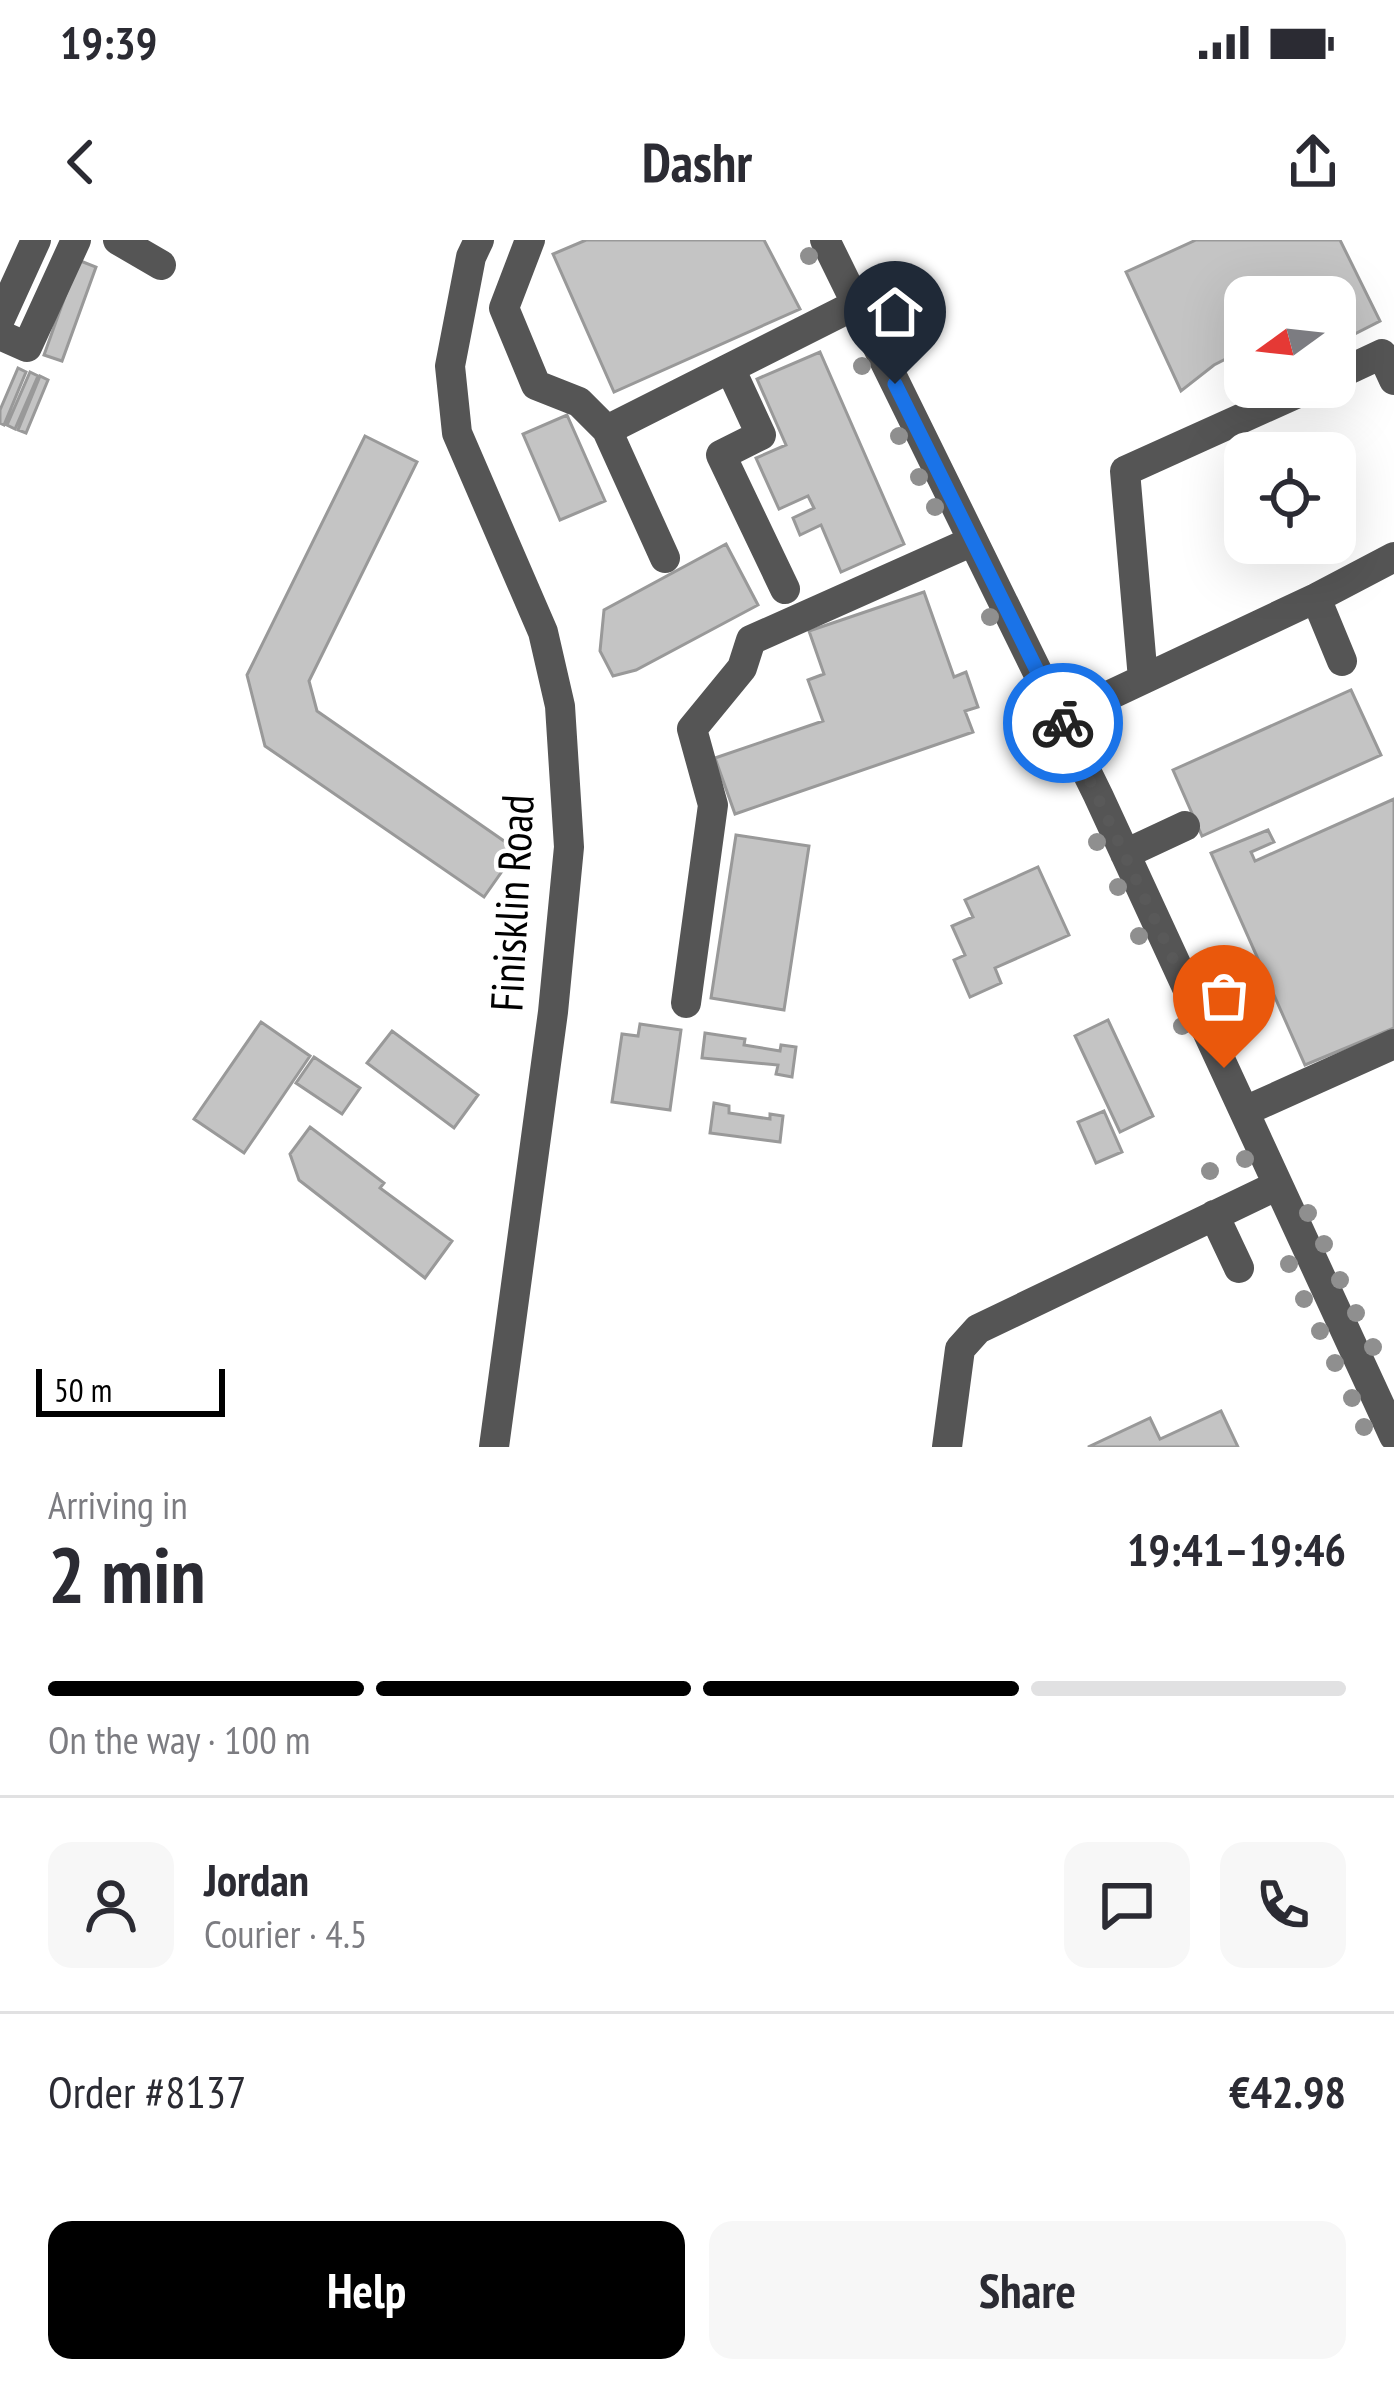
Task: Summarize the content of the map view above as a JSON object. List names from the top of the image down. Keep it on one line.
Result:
{"streets":{"street":["Finisklin Road"]},"scale_bar":"50 m","north":"left","page":{"status":"19:39","header":"Dashr","scale":"50 m","heading":["2 min","Arriving in","19:41–19:46"],"panel":["Jordan","Courier · 4.5","Order #8137","€42.98"],"bar":"On the way · 100 m","buttons":["Help","Share"]}}
